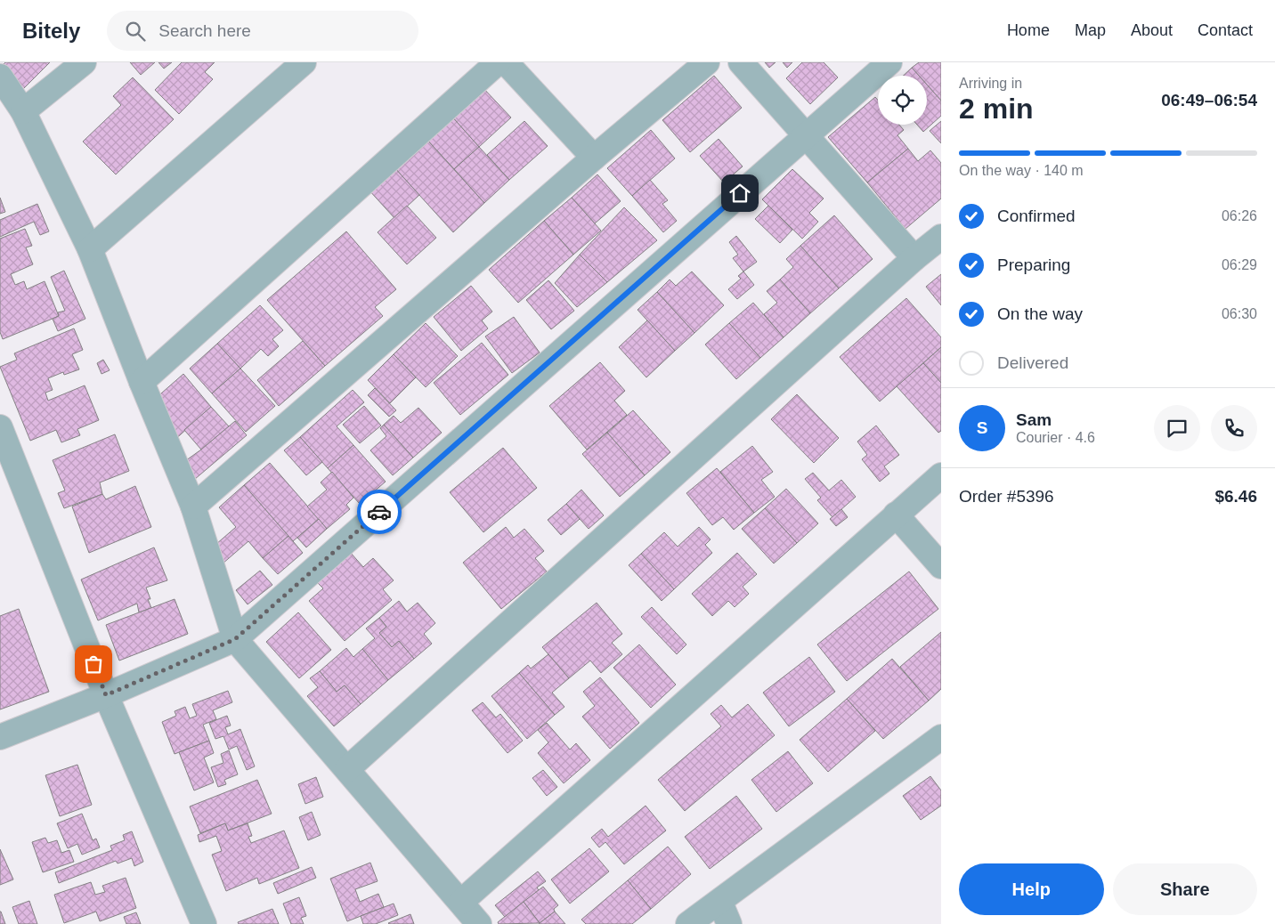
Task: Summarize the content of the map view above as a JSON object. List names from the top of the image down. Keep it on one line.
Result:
{"page":{"header":"Bitely","search":"Search here","nav":["Home","Map","About","Contact"],"heading":["2 min","Arriving in","06:49–06:54"],"panel":["Sam","Courier · 4.6","Order #5396","$6.46"],"bar":"On the way · 140 m","list":[["Confirmed","06:26"],["Preparing","06:29"],["On the way","06:30"],"Delivered"],"round":"S","buttons":["Help","Share"]}}
